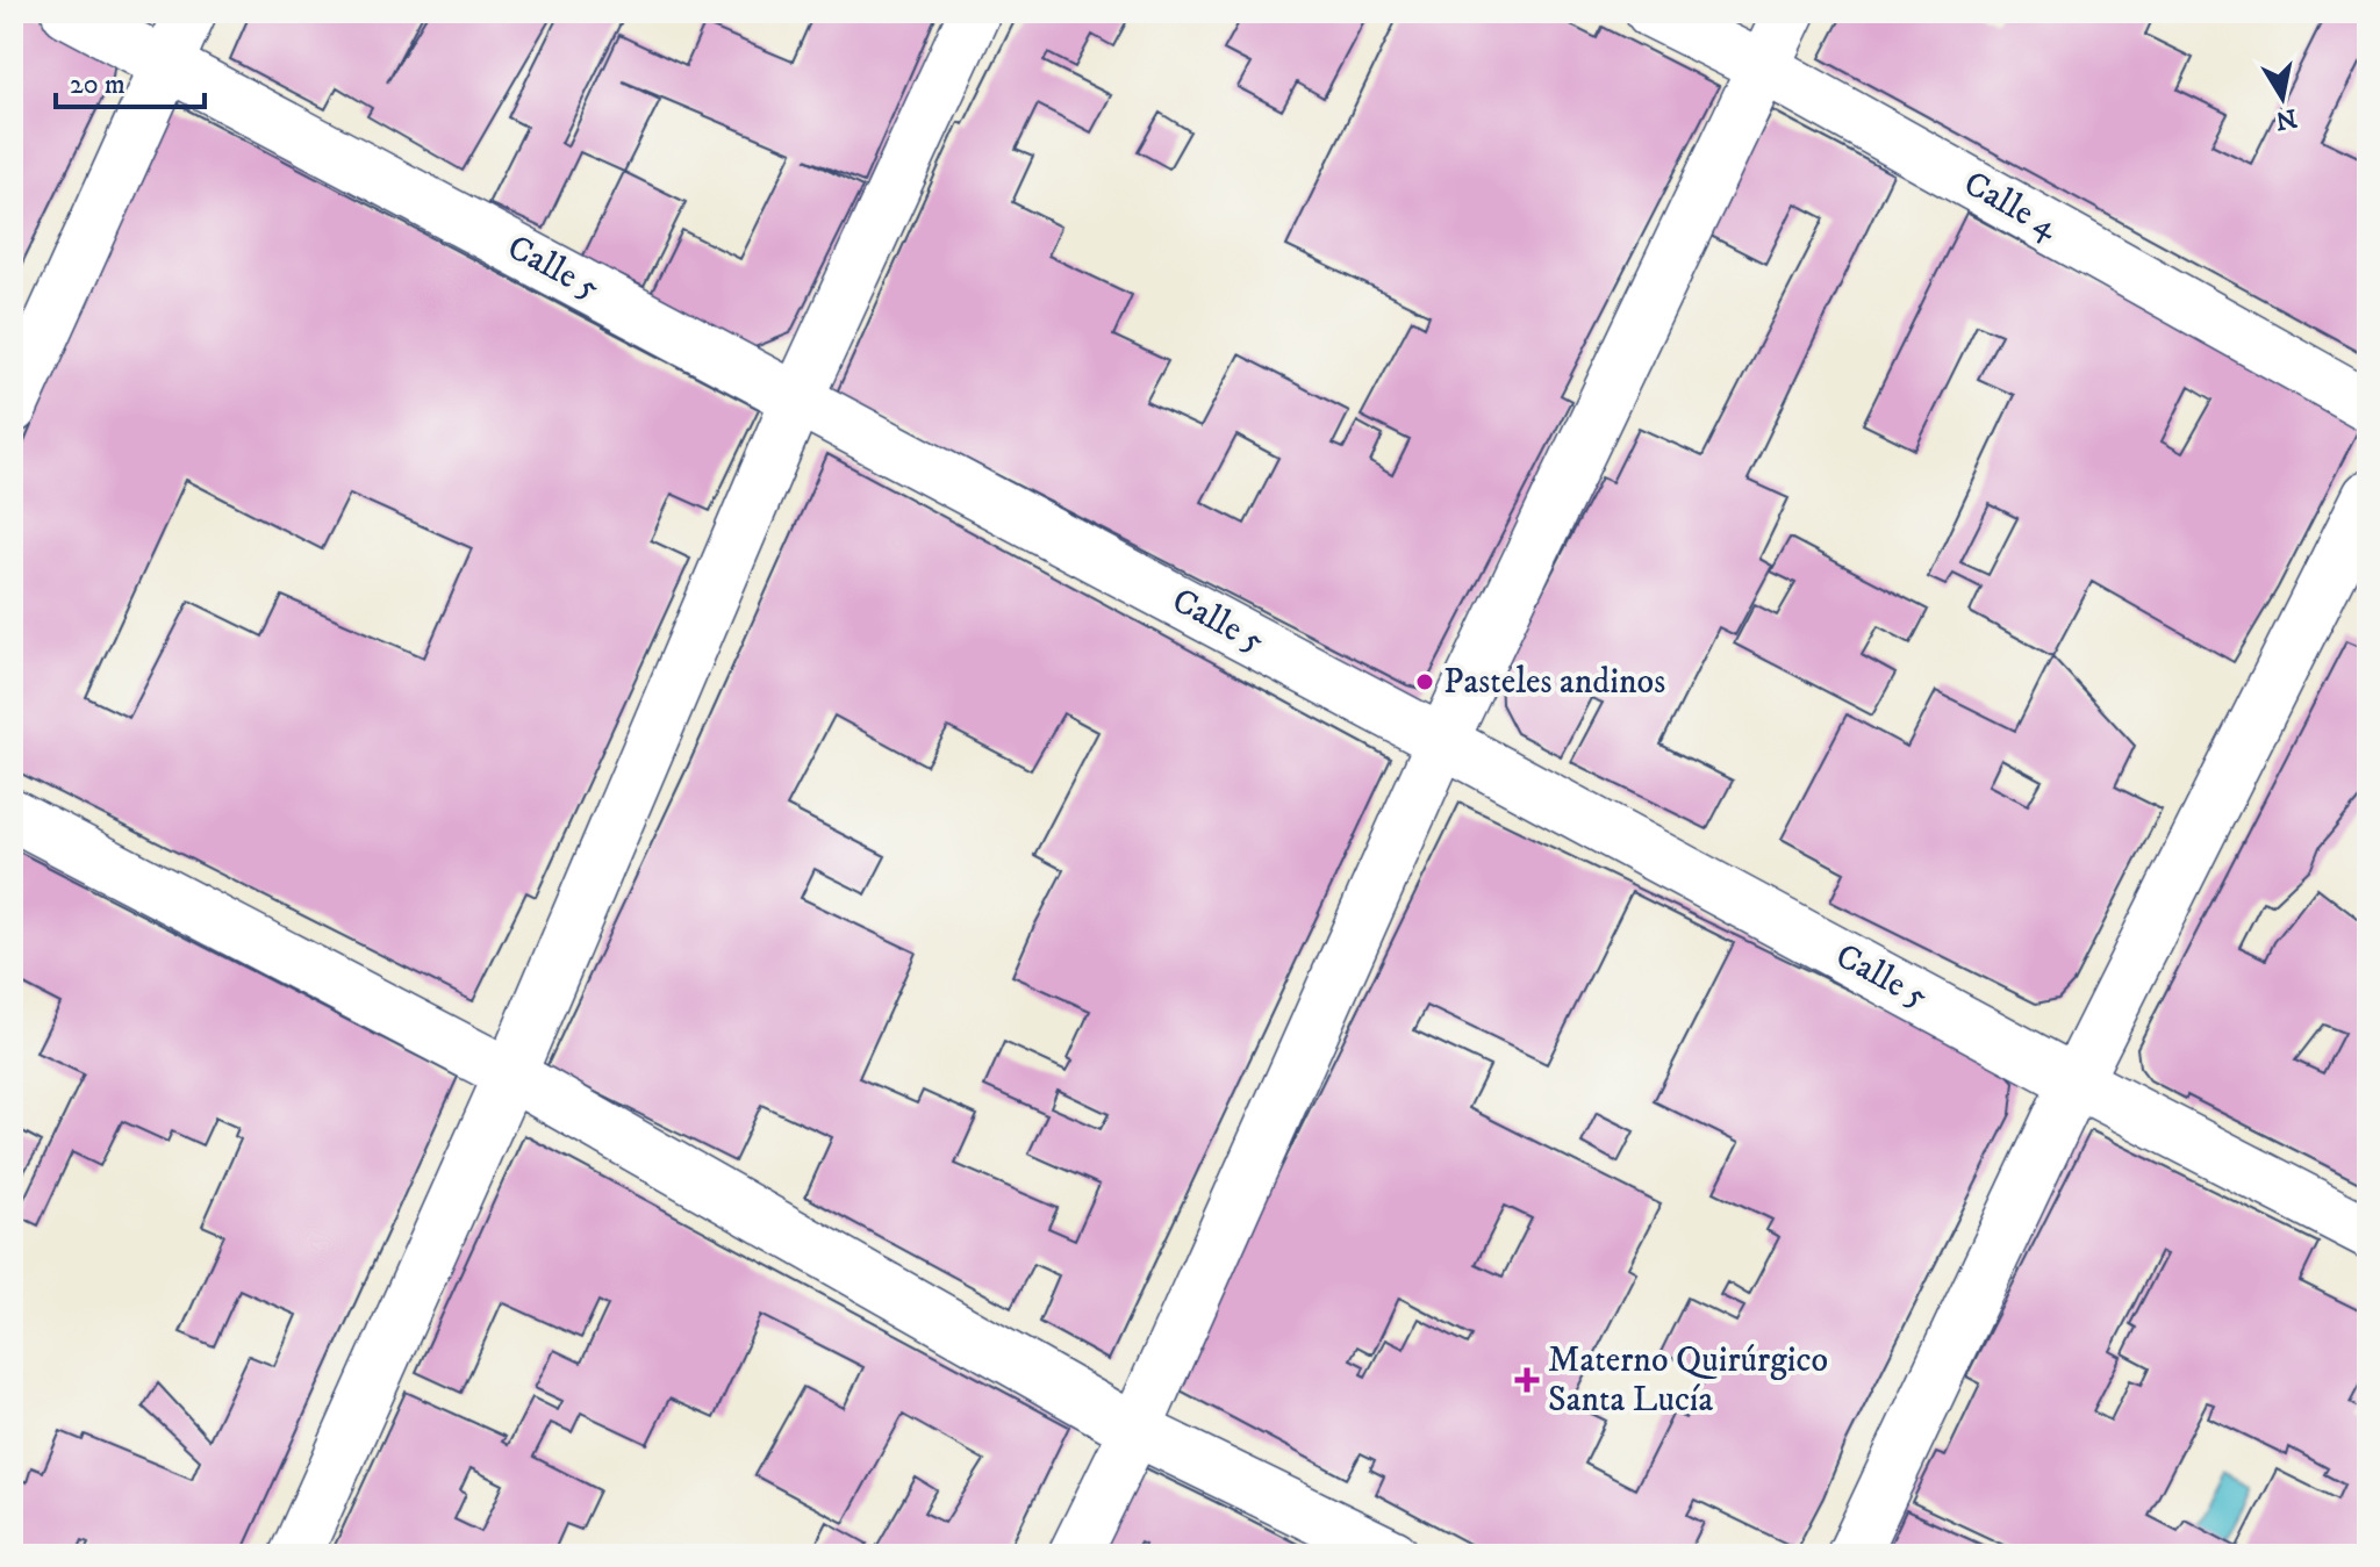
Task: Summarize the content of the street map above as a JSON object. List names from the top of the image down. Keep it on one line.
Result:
{"streets":{"street":["Calle 4","Calle 5"]},"places":{"other":["Pasteles andinos"],"health":["Materno Quirúrgico Santa Lucía"]},"scale_bar":"20 m","north":"bottom"}
